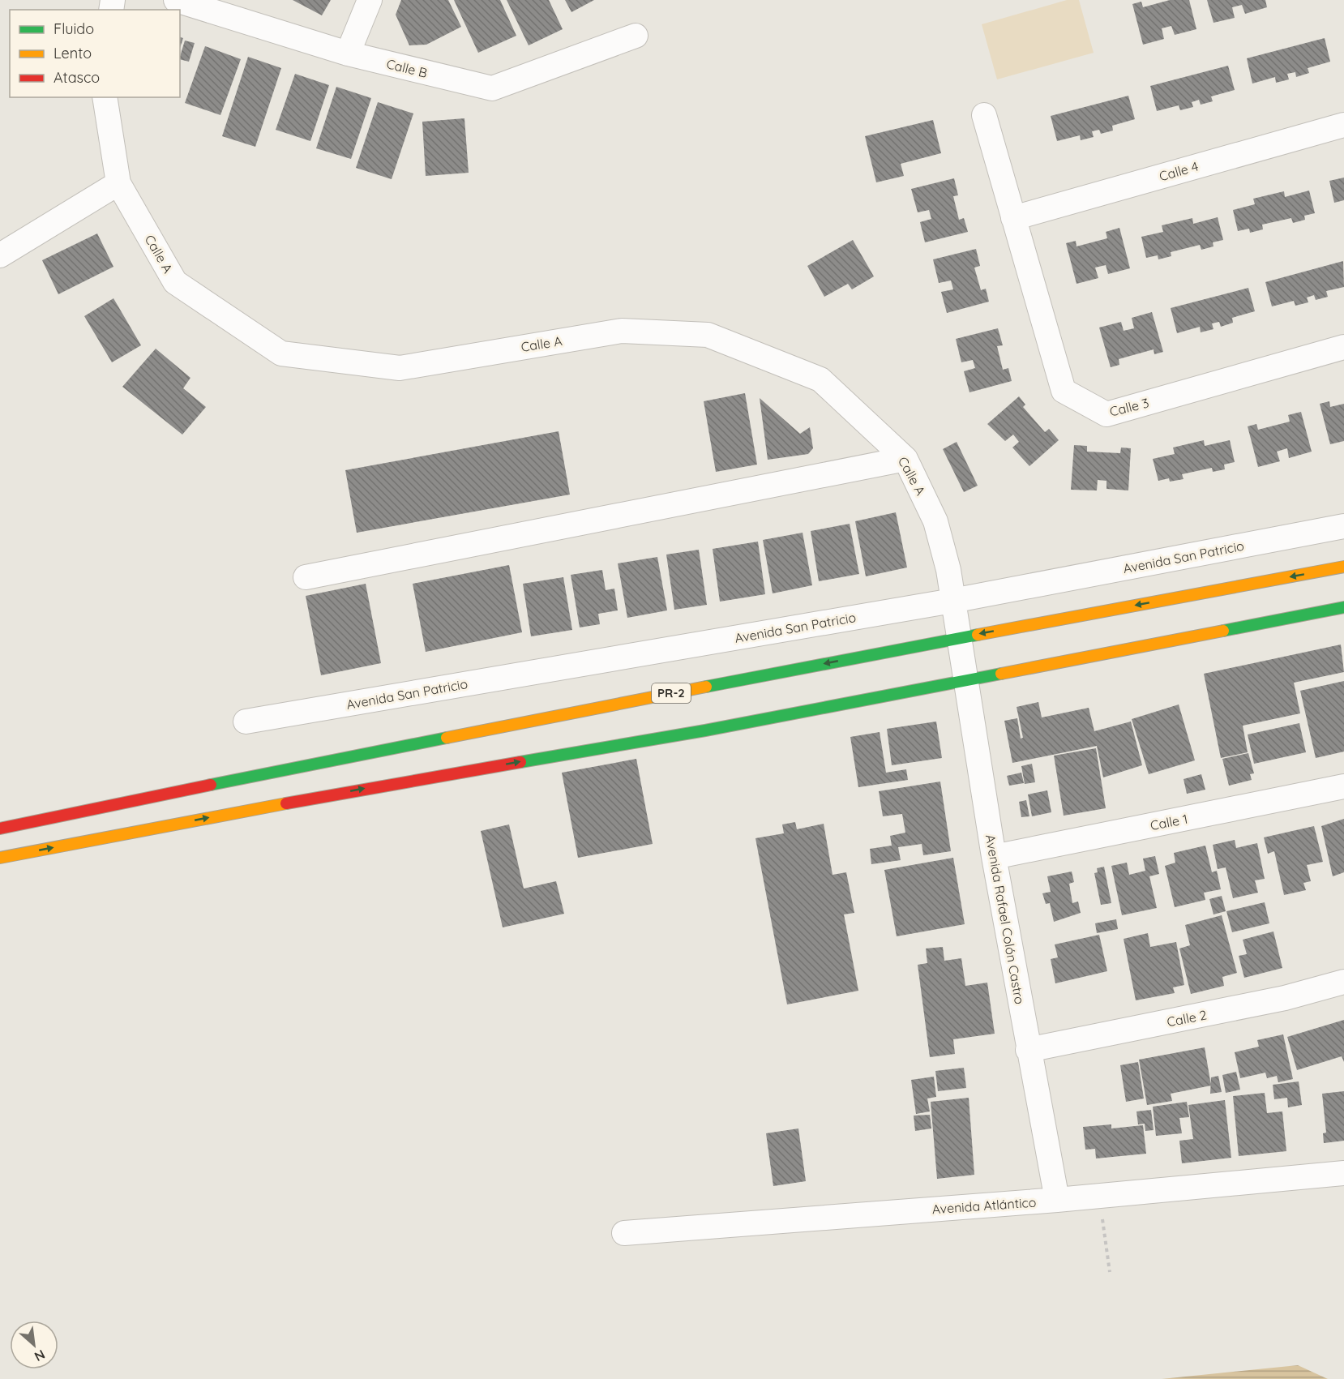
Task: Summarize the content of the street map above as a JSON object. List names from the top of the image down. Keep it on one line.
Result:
{"streets":{"main road":["PR-2"],"street":["Calle B","Calle 4","Calle A","Calle 3","Avenida San Patricio","Calle 1","Avenida Rafael Colón Castro","Calle 2","Avenida Atlántico"]},"crossings":[["Calle 4","Calle 3"],["Calle A","Avenida San Patricio"],["Calle A","PR-2"],["Calle A","Avenida Rafael Colón Castro"],["PR-2","Avenida Rafael Colón Castro"],["Calle 1","Avenida Rafael Colón Castro"],["Avenida Rafael Colón Castro","Calle 2"],["Avenida Rafael Colón Castro","Avenida Atlántico"]],"legend":["Fluido","Lento","Atasco"],"north":"bottom right"}
